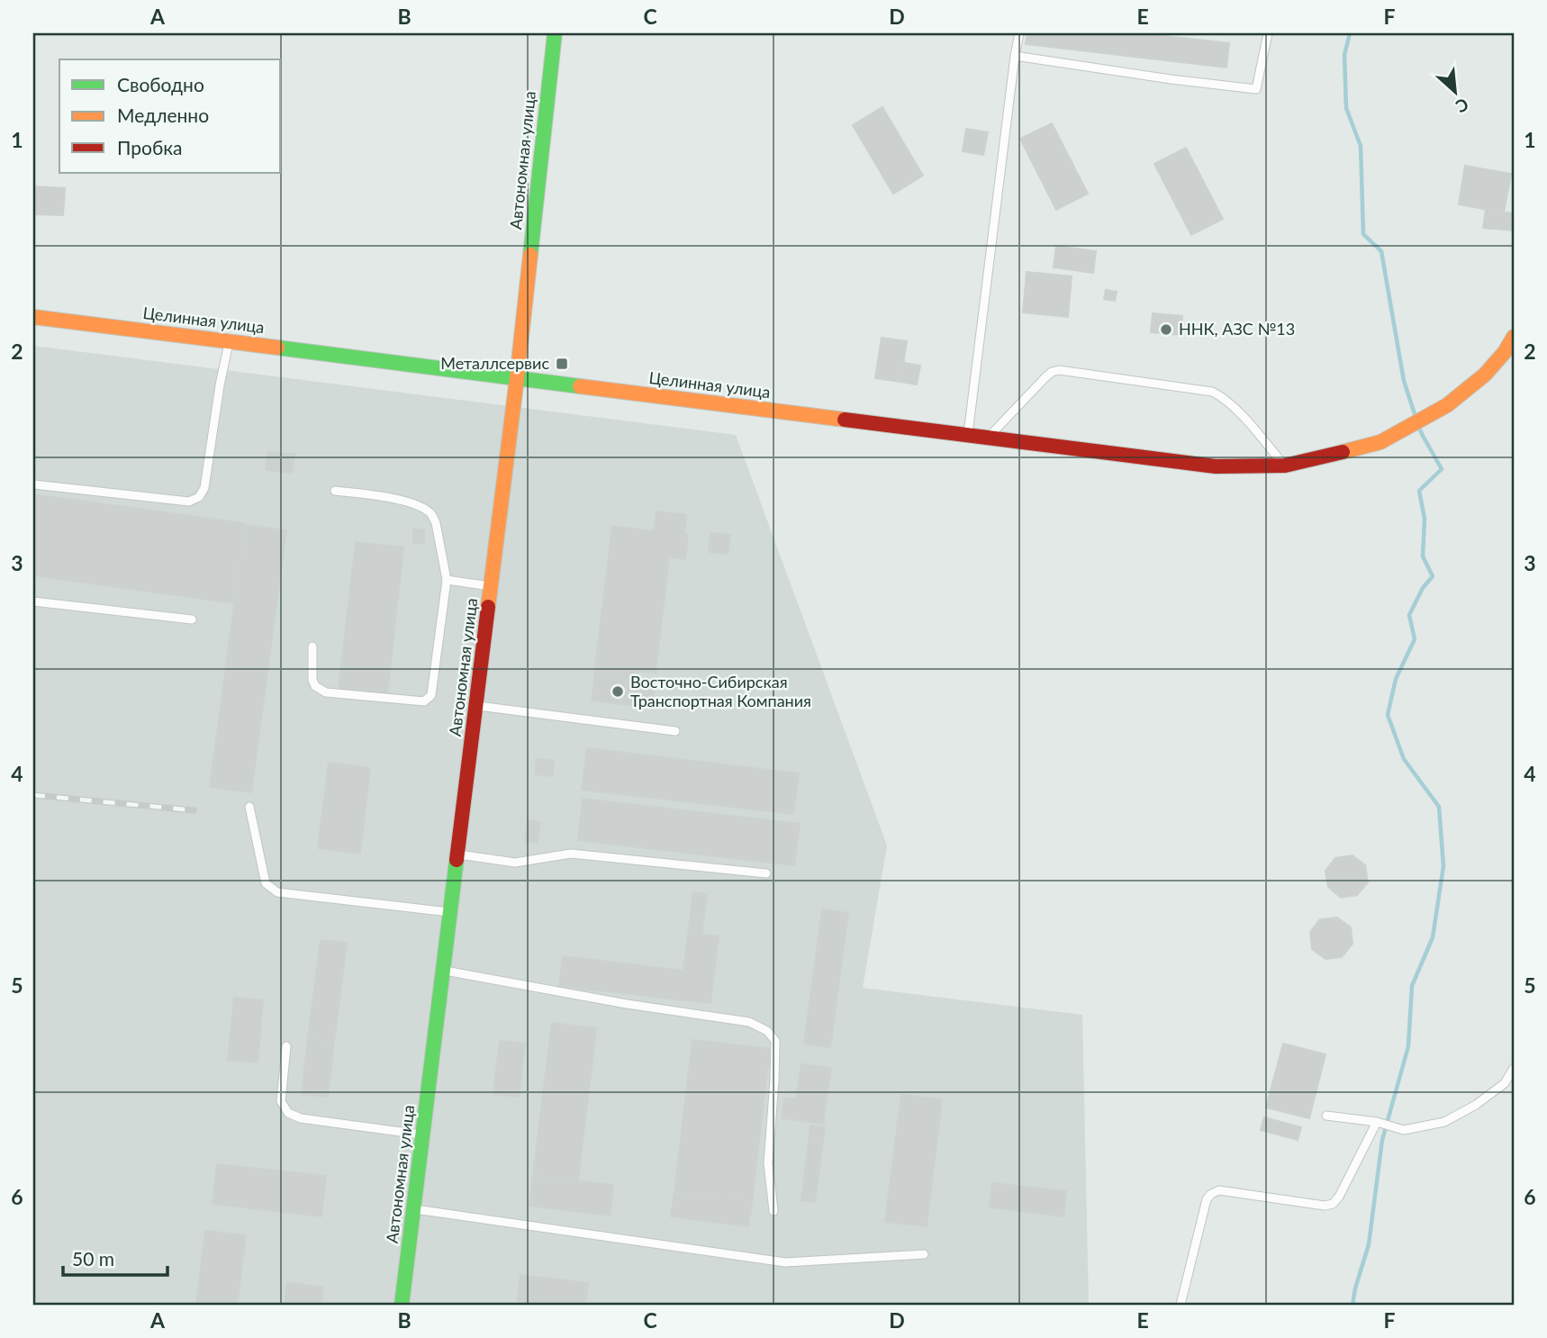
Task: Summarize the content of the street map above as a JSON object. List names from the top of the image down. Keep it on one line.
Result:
{"streets":{"street":["Автономная улица","Целинная улица"]},"crossings":[["Автономная улица","Целинная улица"]],"places":{"other":["ННК, АЗС №13","Восточно-Сибирская Транспортная Компания"],"transit":["Металлсервис"]},"legend":["Свободно","Медленно","Пробка"],"scale_bar":"50 m","north":"bottom right","grid":{"columns":["A","B","C","D","E","F"],"rows":["1","2","3","4","5","6"]}}
